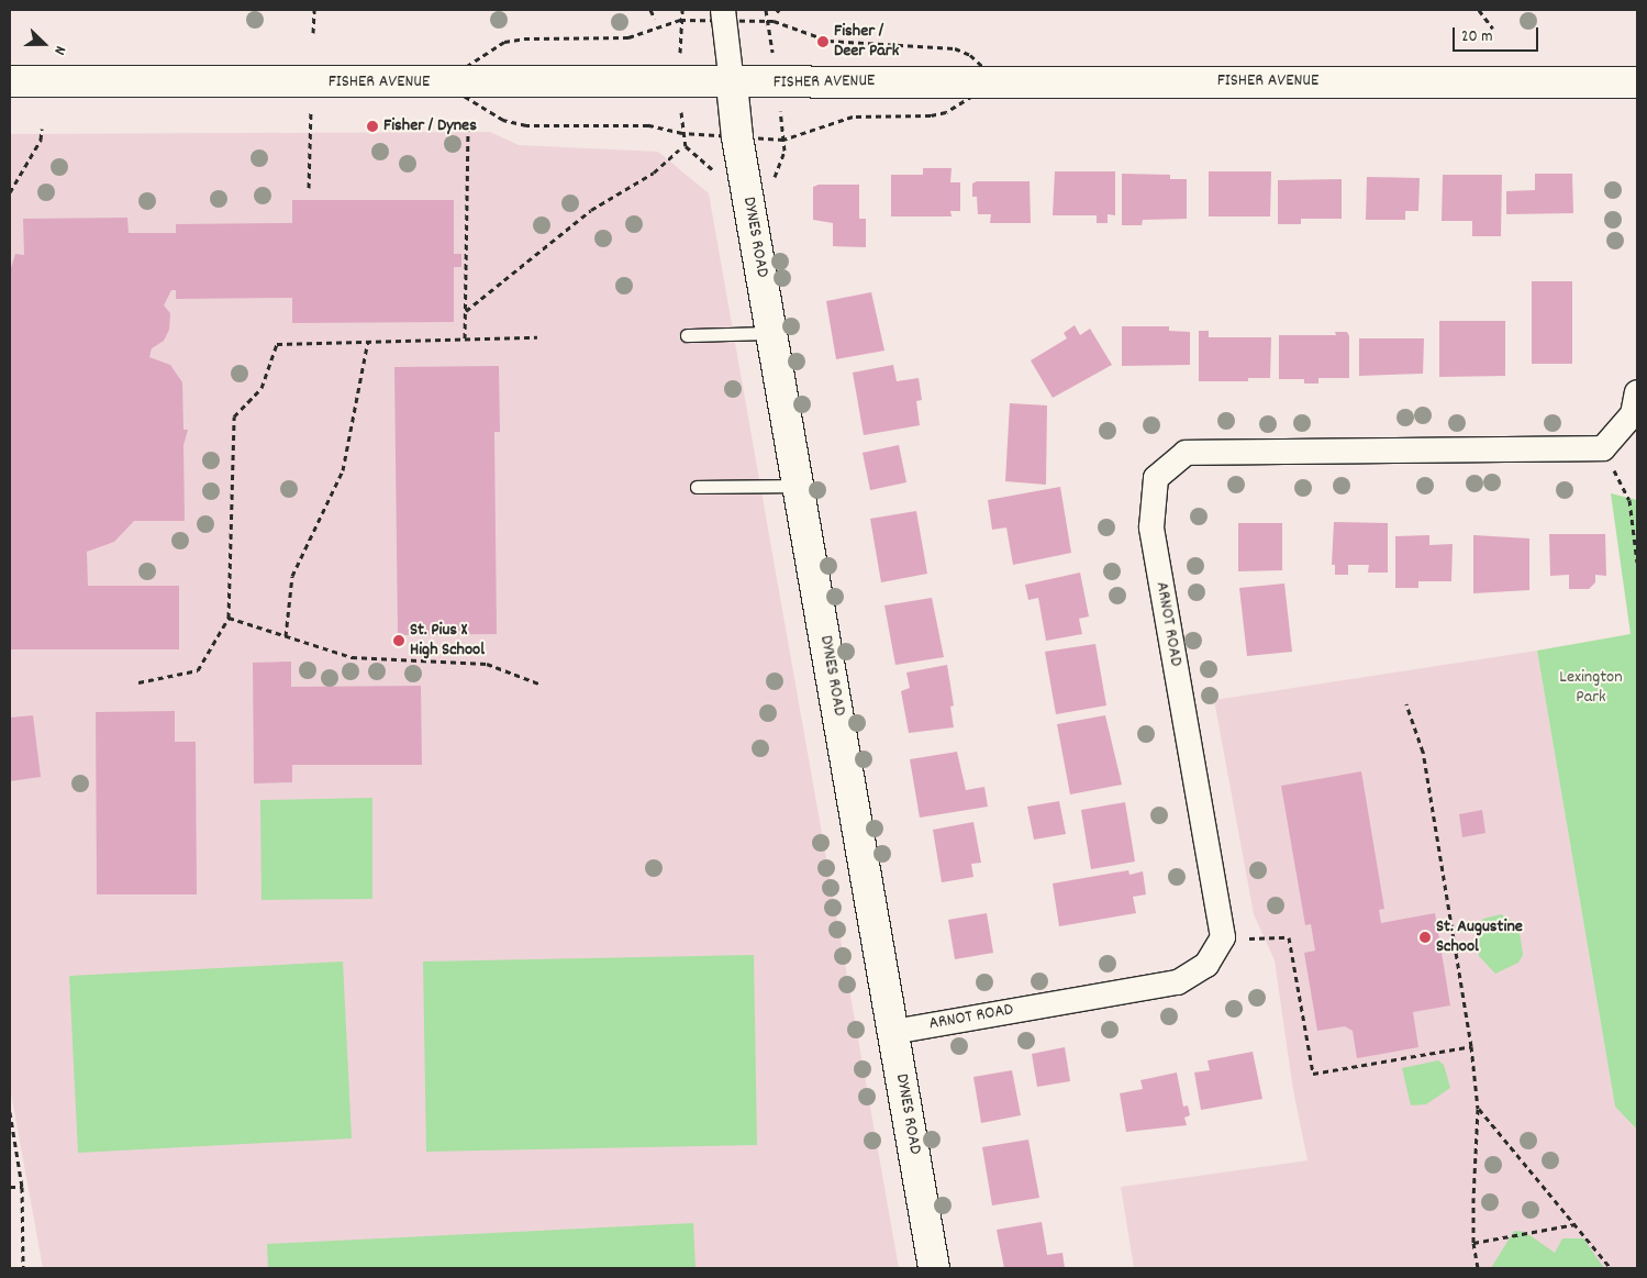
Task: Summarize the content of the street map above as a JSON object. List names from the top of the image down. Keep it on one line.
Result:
{"streets":{"main road":["FISHER AVENUE","DYNES ROAD"],"street":["ARNOT ROAD"]},"crossings":[["FISHER AVENUE","DYNES ROAD"],["DYNES ROAD","ARNOT ROAD"]],"parks":["Lexington Park"],"places":["Fisher / Deer Park","Fisher / Dynes","St. Pius X High School","St. Augustine School"],"scale_bar":"20 m","north":"right"}
